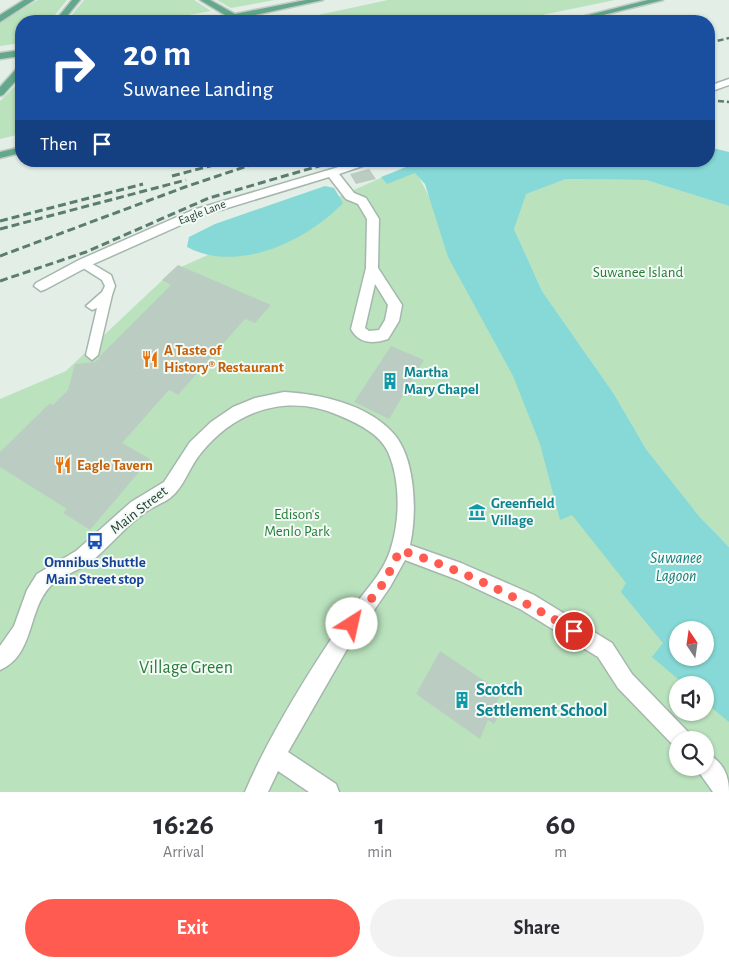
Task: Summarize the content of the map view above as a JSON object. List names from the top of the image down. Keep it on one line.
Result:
{"streets":{"street":["Eagle Lane","Main Street"]},"water":["Suwanee Lagoon"],"parks":["Suwanee Island","Edison's Menlo Park","Village Green"],"places":{"restaurant":["A Taste of History® Restaurant","Eagle Tavern"],"building":["Martha Mary Chapel","Scotch Settlement School"],"museum":["Greenfield Village"],"bus stop":["Omnibus Shuttle Main Street stop"]},"north":"top","page":{"turn":["20 m","Suwanee Landing"],"then":"Then","eta":["16:26","Arrival","1","min","60","m"],"buttons":["Exit","Share"]}}
